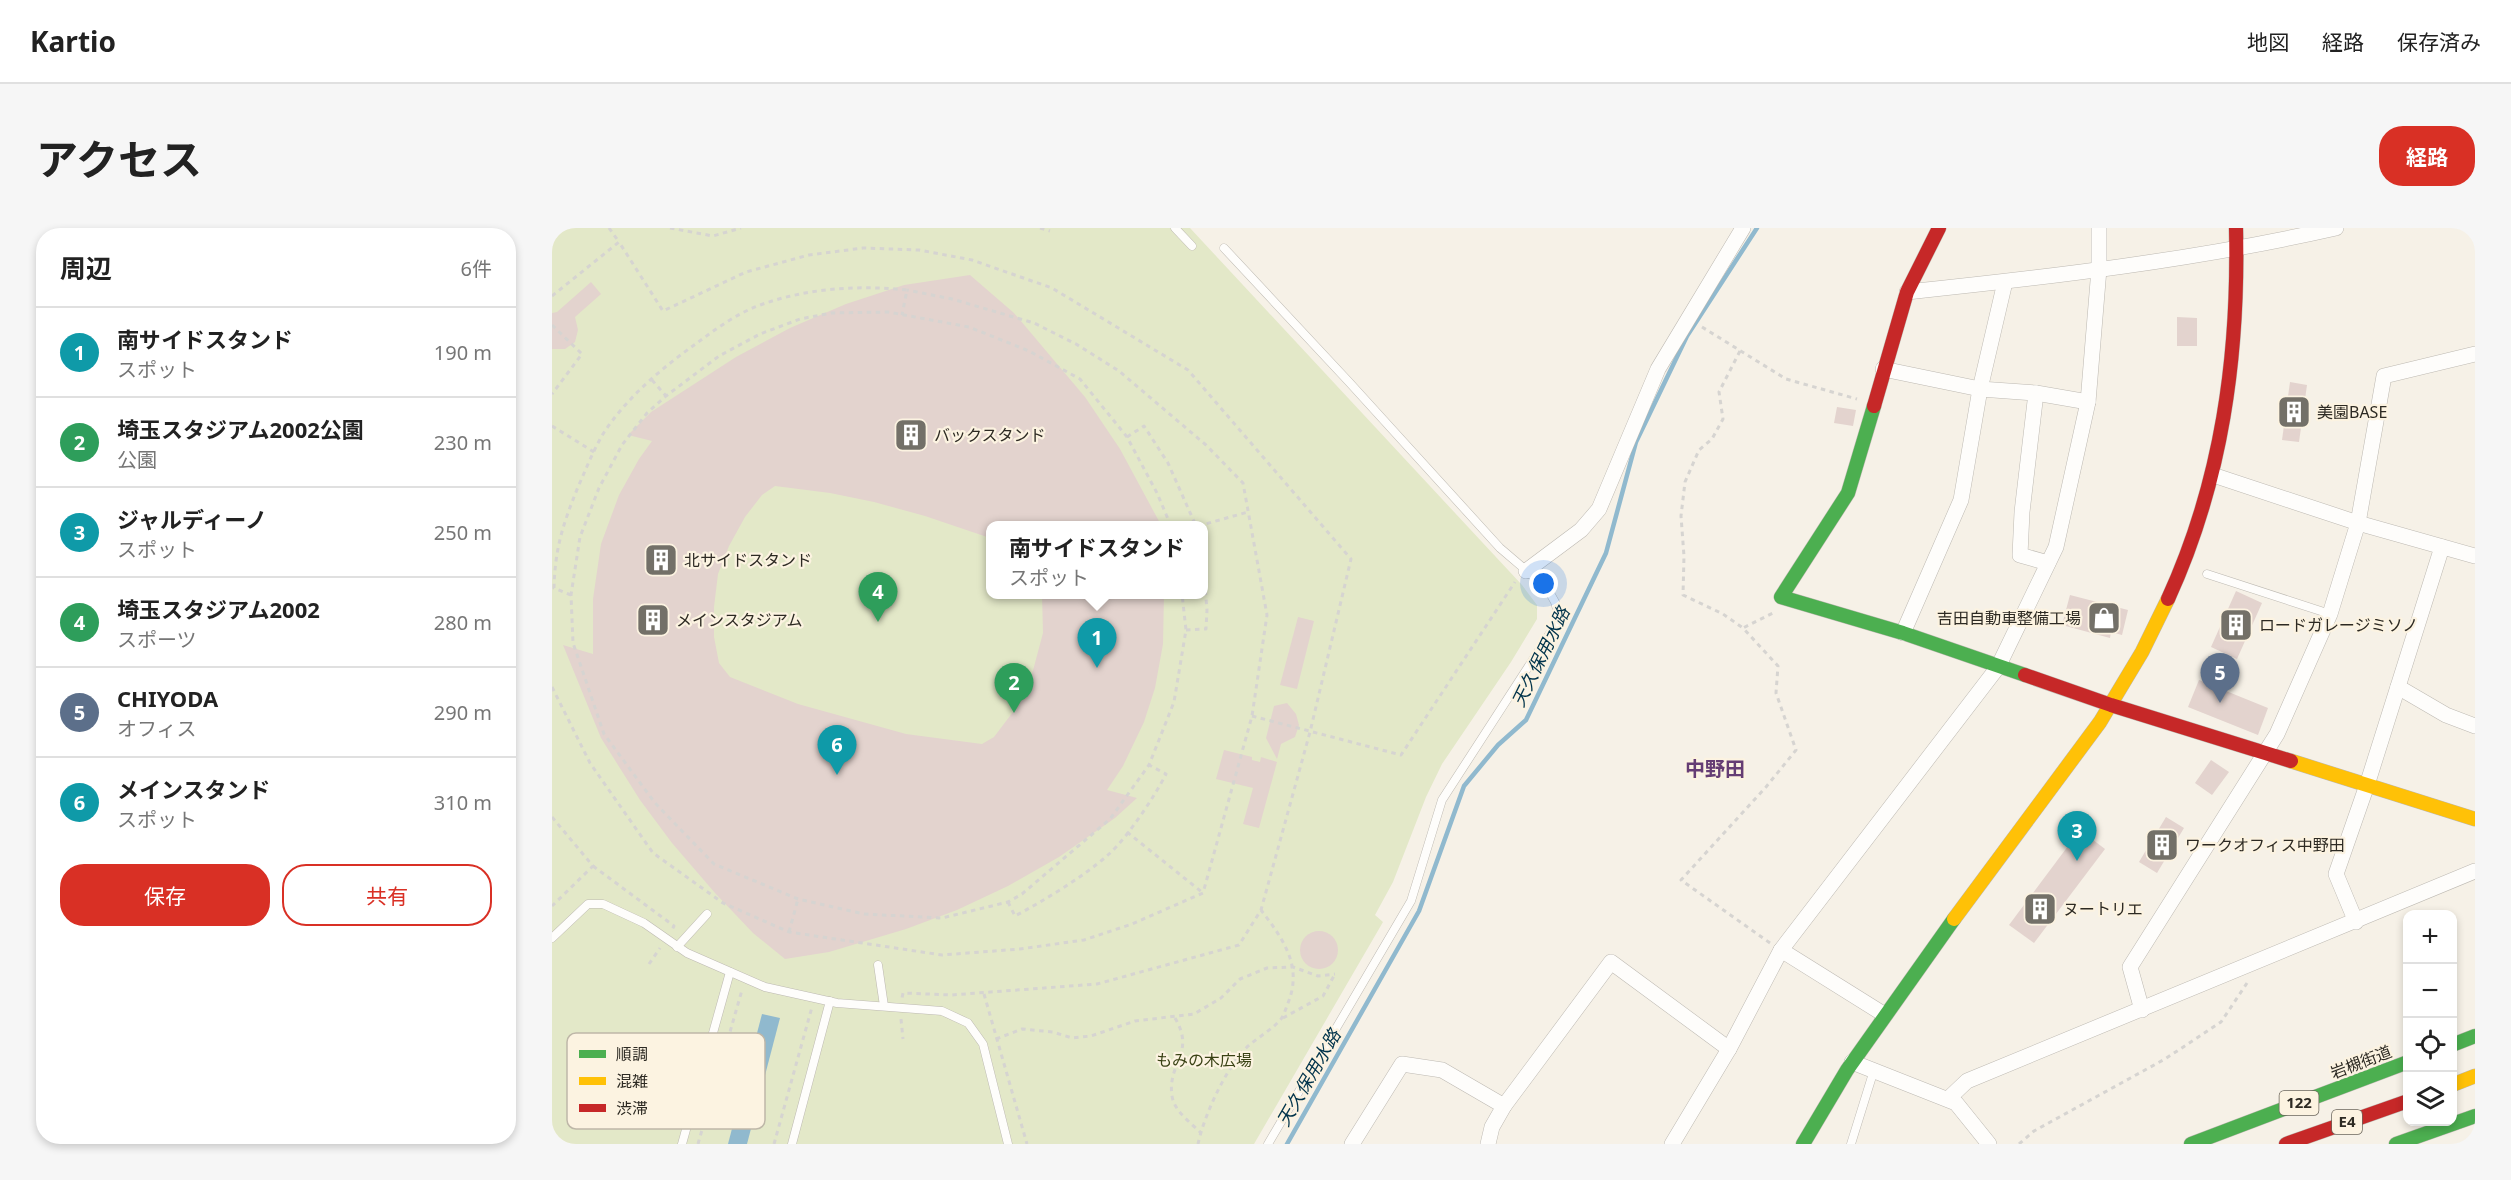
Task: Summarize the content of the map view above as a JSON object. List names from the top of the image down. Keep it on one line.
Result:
{"streets":{"main road":["岩槻街道","122","E4"]},"districts":["中野田"],"water":["天久保用水路"],"parks":["もみの木広場"],"places":{"building":["美園BASE","バックスタンド","北サイドスタンド","メインスタジアム","ロードガレージミソノ","ワークオフィス中野田","ヌートリエ"],"shop":["吉田自動車整備工場"]},"legend":["順調","混雑","渋滞"],"page":{"header":"Kartio","nav":["地図","経路","保存済み"],"title":"アクセス","buttons":["経路",["保存","共有"]],"heading":["周辺","6件"],"list":[{"mark":"1","name":"南サイドスタンド","note":"スポット","value":"190 m"},{"mark":"2","name":"埼玉スタジアム2002公園","note":"公園","value":"230 m"},{"mark":"3","name":"ジャルディーノ","note":"スポット","value":"250 m"},{"mark":"4","name":"埼玉スタジアム2002","note":"スポーツ","value":"280 m"},{"mark":"5","name":"CHIYODA","note":"オフィス","value":"290 m"},{"mark":"6","name":"メインスタンド","note":"スポット","value":"310 m"}],"popup":["南サイドスタンド","スポット"],"pins":["4","1","5","2","6","3"],"map_buttons":["+","−"]}}
